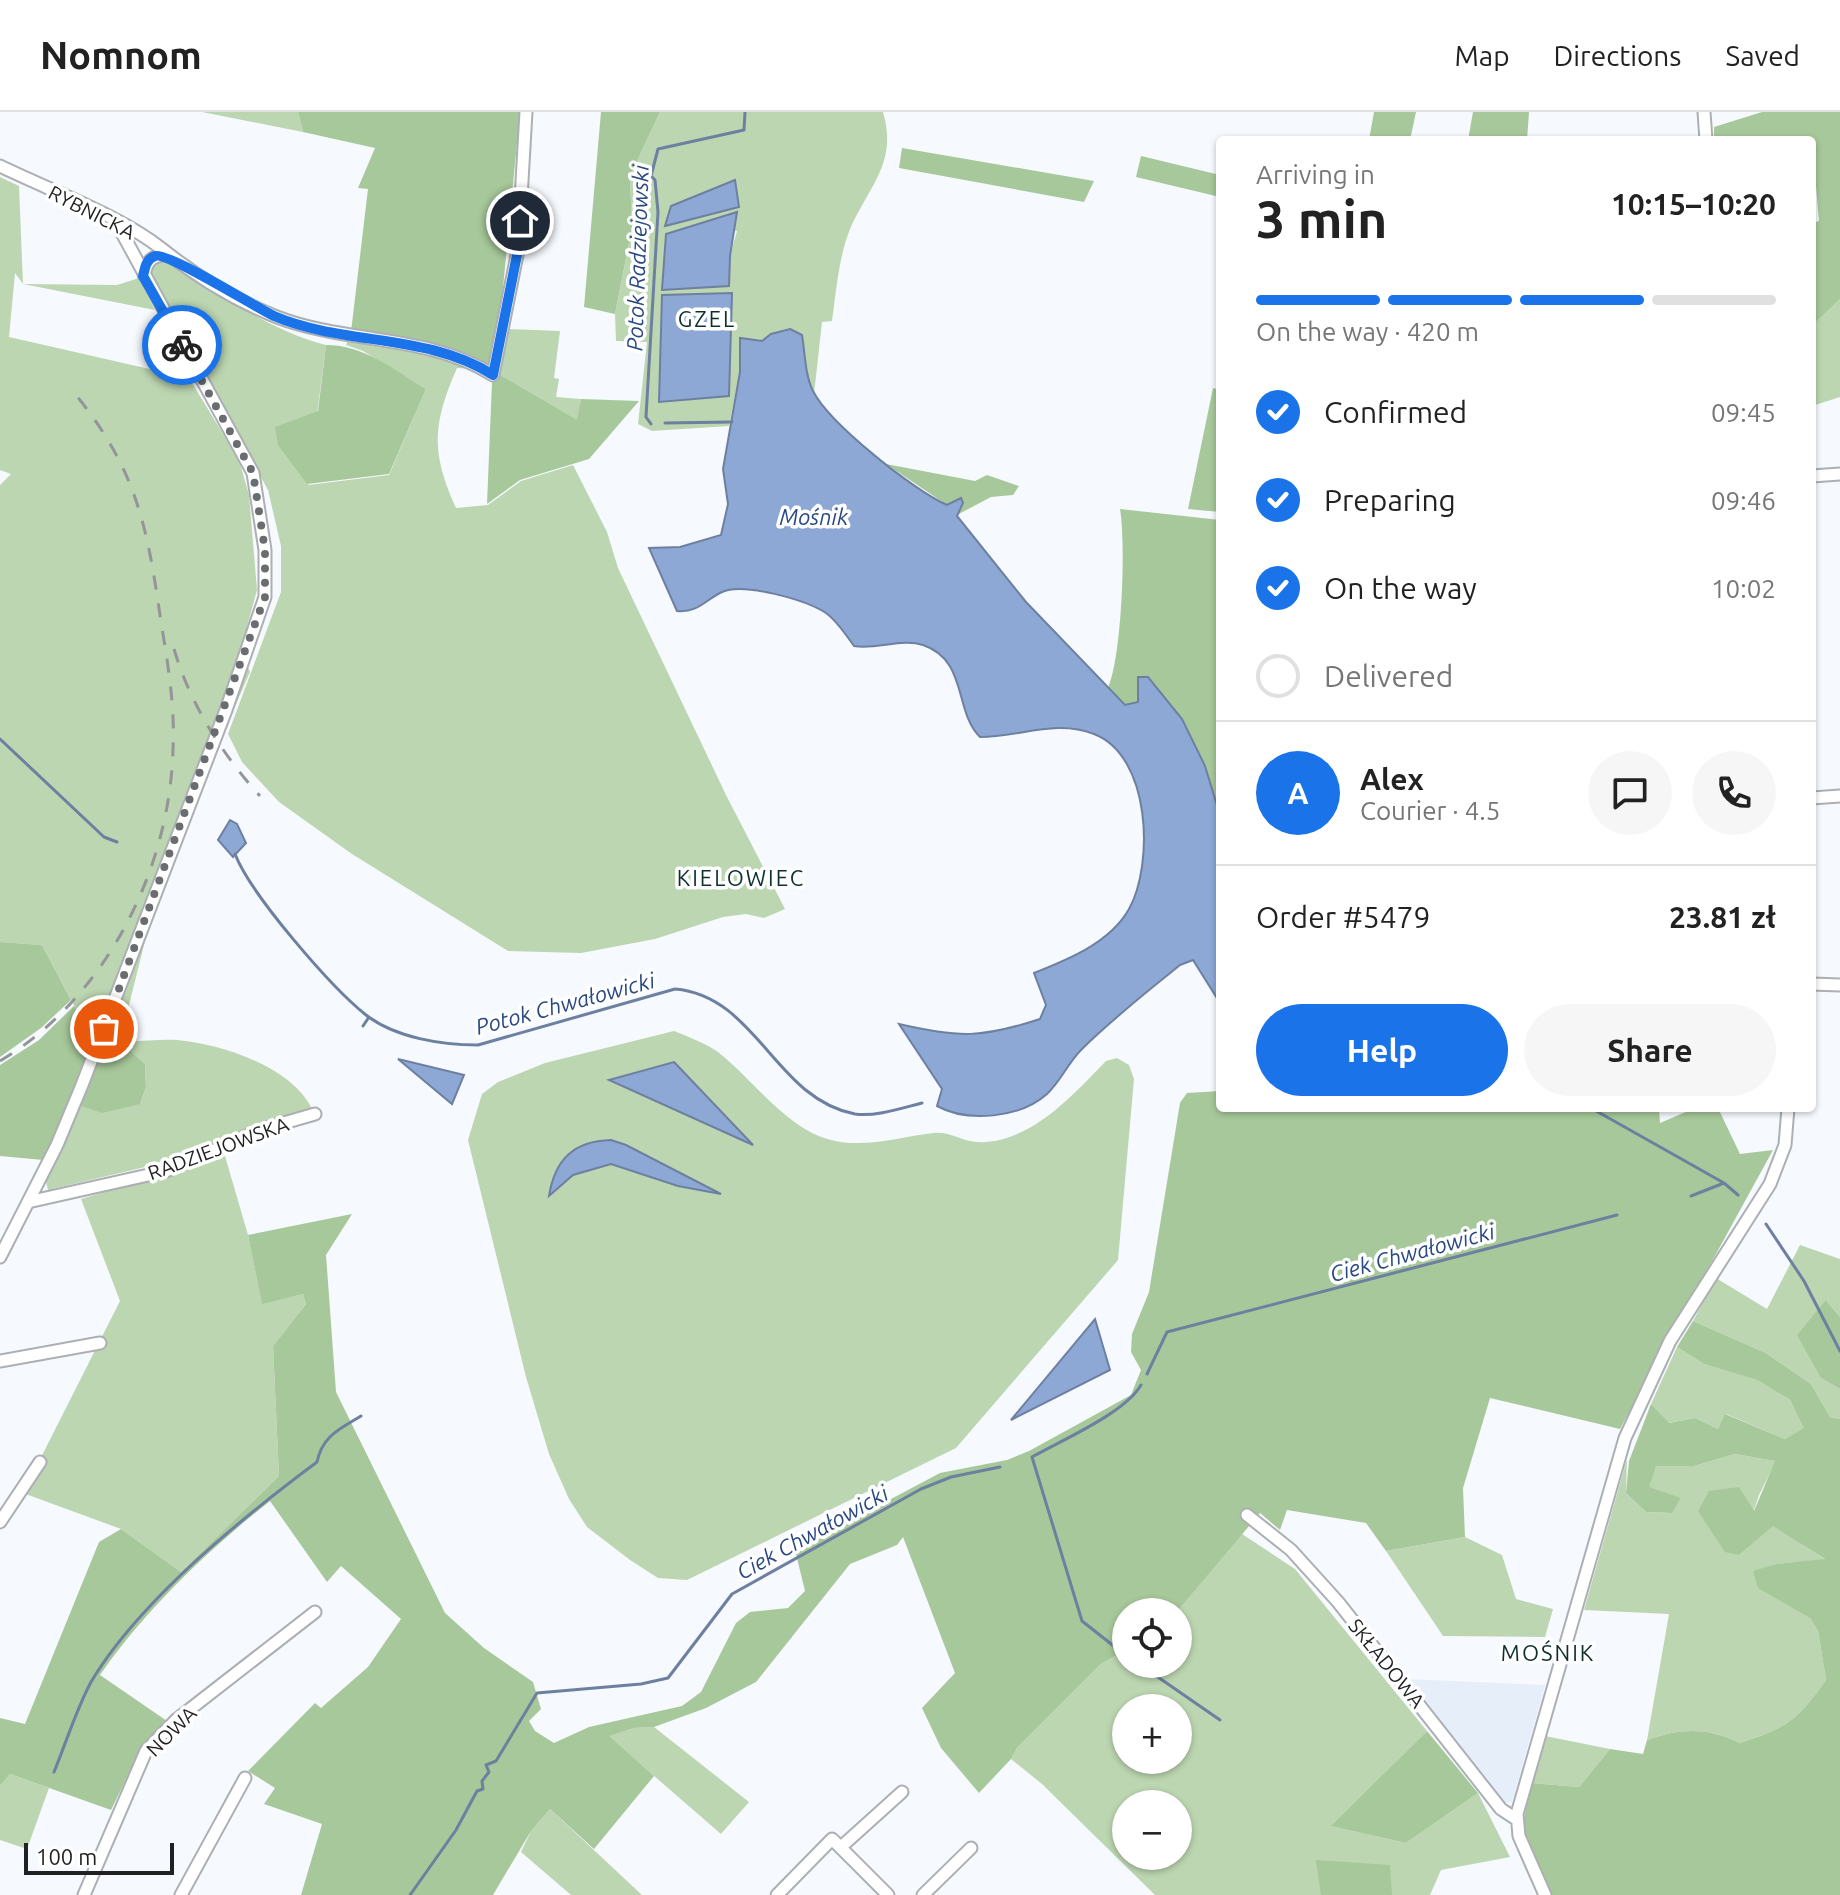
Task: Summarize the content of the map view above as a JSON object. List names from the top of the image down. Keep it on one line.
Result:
{"streets":{"street":["RYBNICKA","RADZIEJOWSKA","SKŁADOWA","NOWA"]},"districts":["GZEL","KIELOWIEC","MOŚNIK"],"water":["Potok Radziejowski","Mośnik","Potok Chwałowicki","Ciek Chwałowicki"],"scale_bar":"100 m","page":{"header":"Nomnom","nav":["Map","Directions","Saved"],"heading":["3 min","Arriving in","10:15–10:20"],"panel":["Alex","Courier · 4.5","Order #5479","23.81 zł"],"bar":"On the way · 420 m","list":[["Confirmed","09:45"],["Preparing","09:46"],["On the way","10:02"],"Delivered"],"round":"A","buttons":["Help","Share"],"map_buttons":["+","−"],"scale":"100 m"}}
